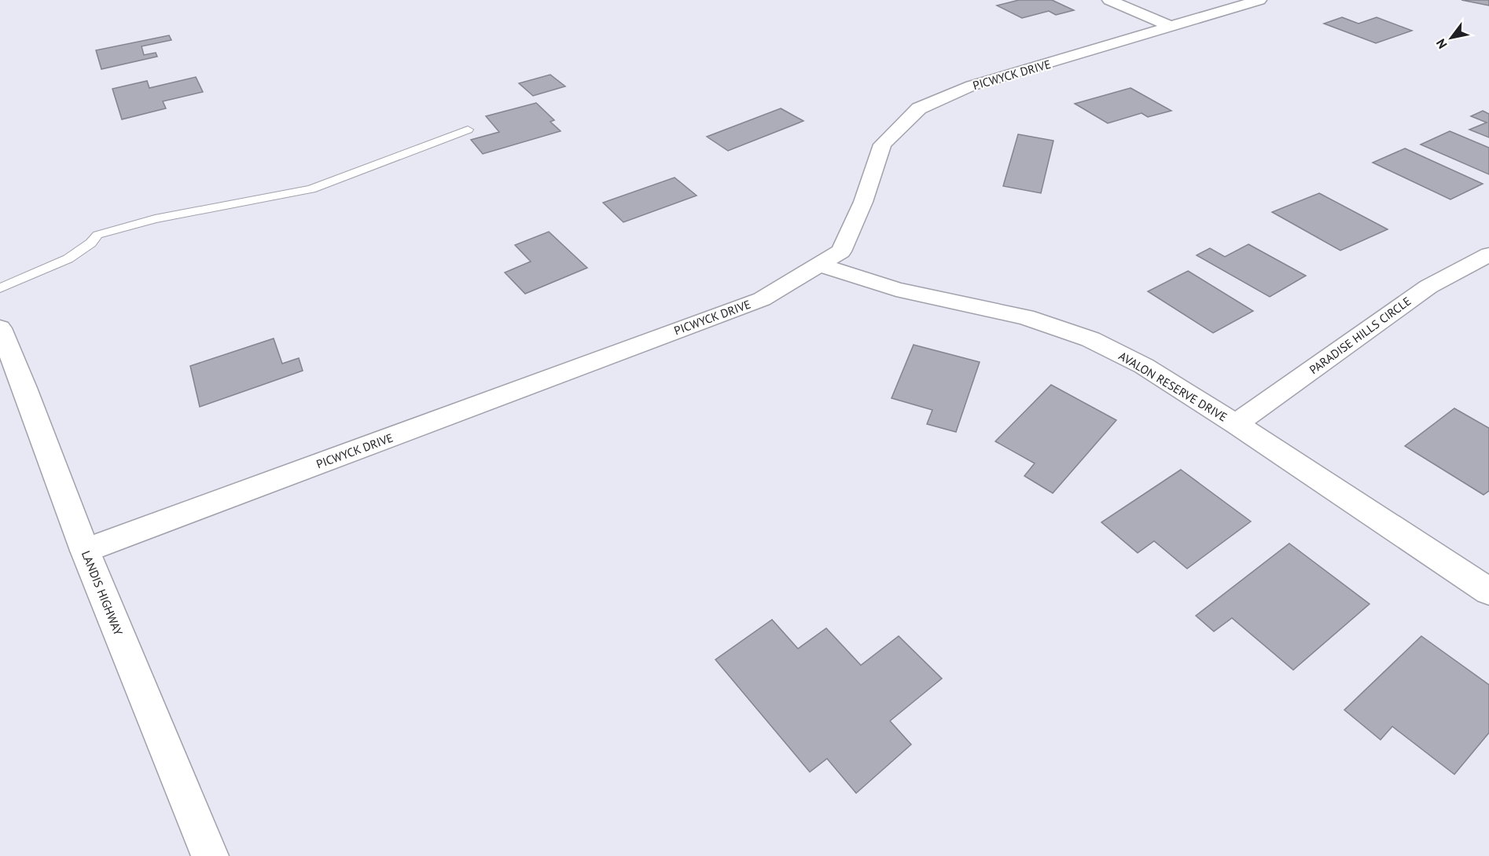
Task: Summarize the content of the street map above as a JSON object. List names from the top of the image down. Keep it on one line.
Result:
{"streets":{"street":["PICWYCK DRIVE","PARADISE HILLS CIRCLE","AVALON RESERVE DRIVE","LANDIS HIGHWAY"]},"crossings":[["PICWYCK DRIVE","AVALON RESERVE DRIVE"],["PICWYCK DRIVE","LANDIS HIGHWAY"],["PARADISE HILLS CIRCLE","AVALON RESERVE DRIVE"]],"north":"bottom left"}
